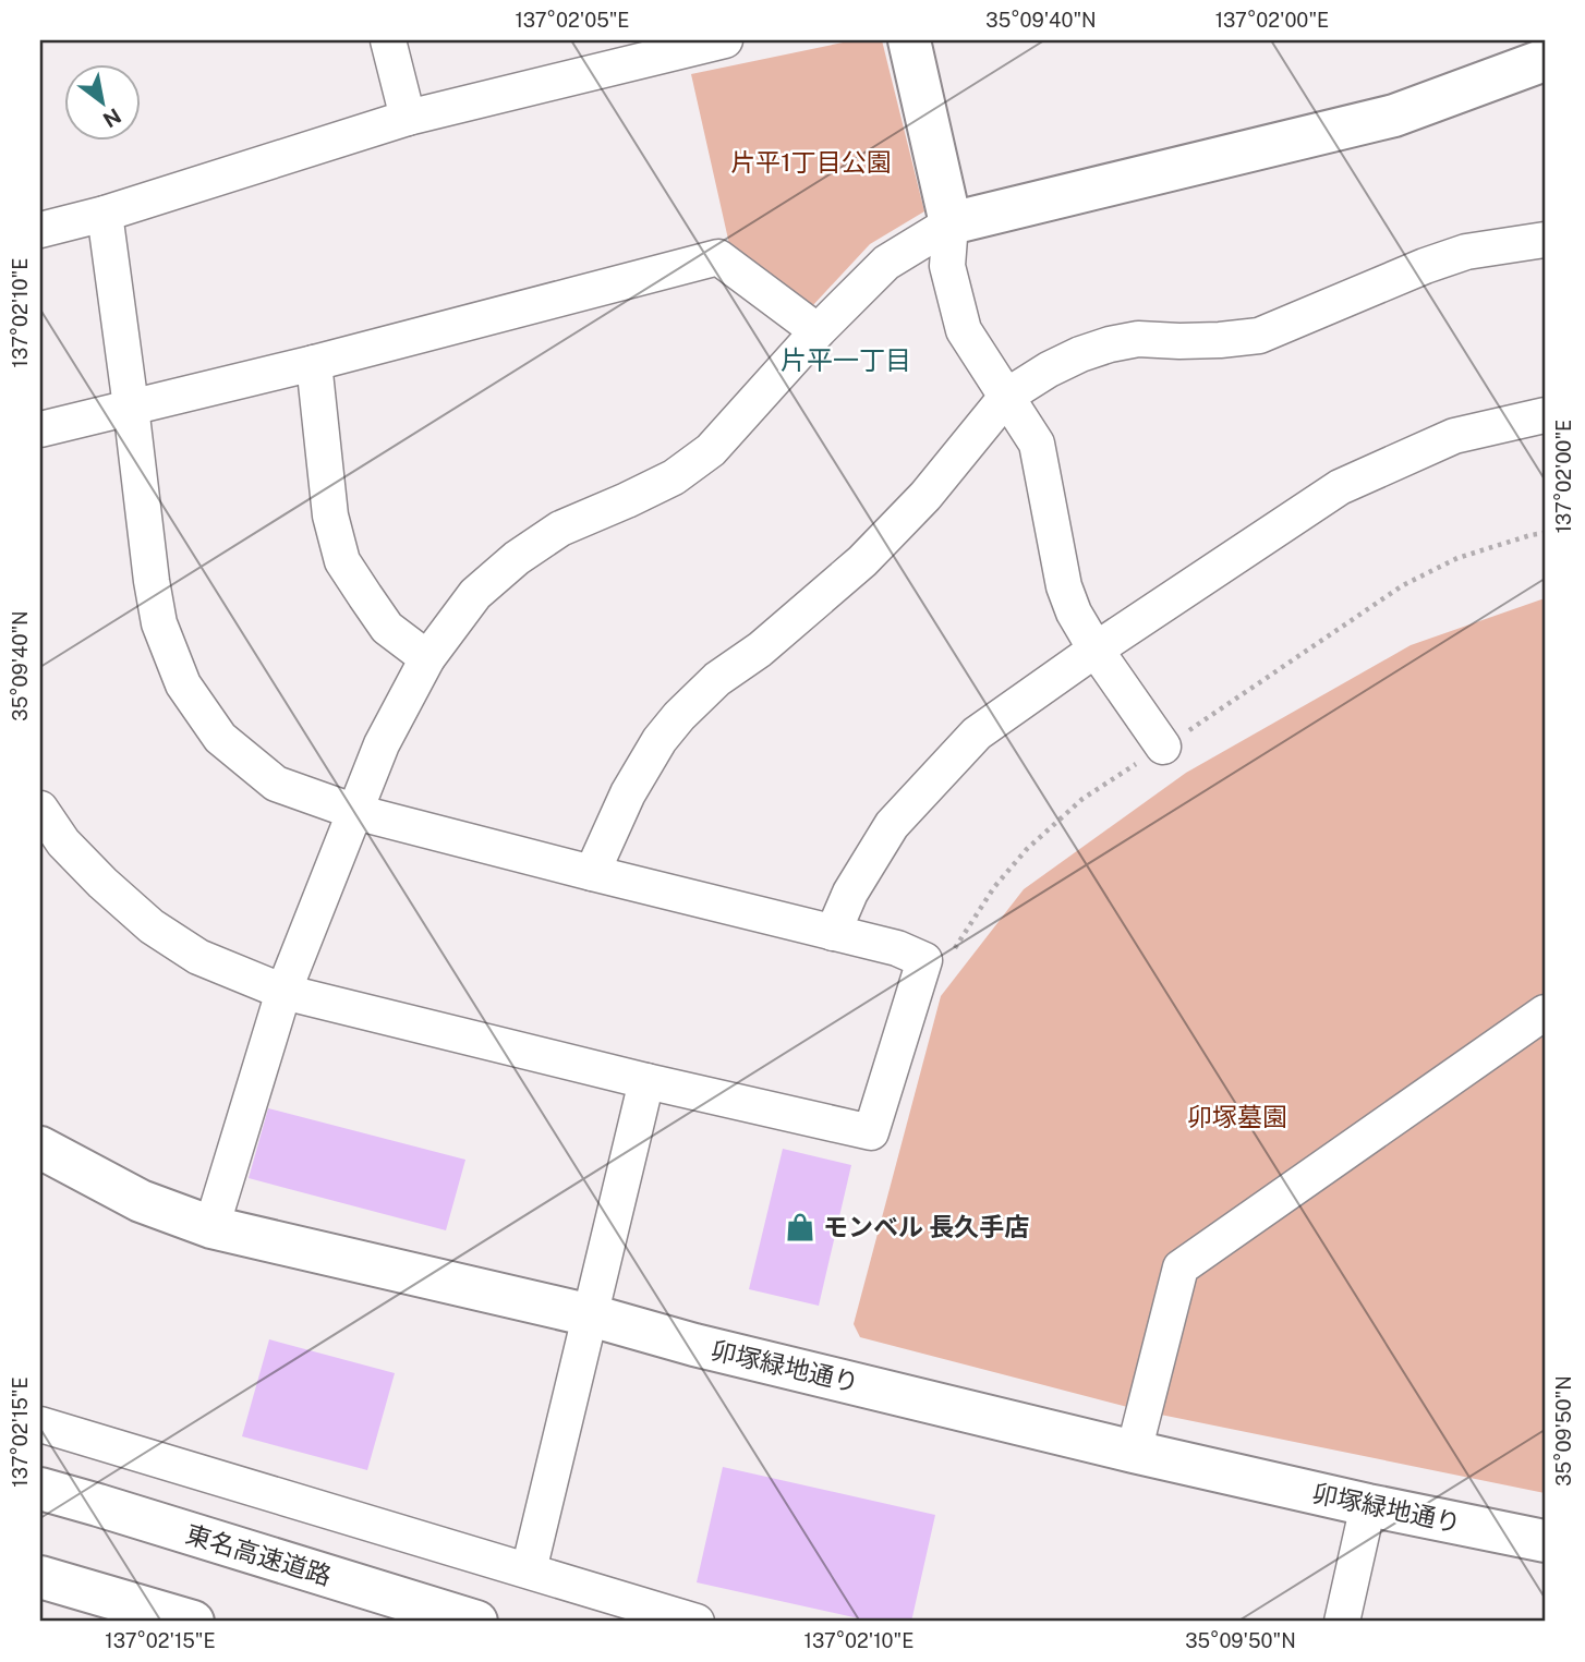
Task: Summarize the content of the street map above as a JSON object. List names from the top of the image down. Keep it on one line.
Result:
{"streets":{"main road":["卯塚緑地通り","東名高速道路"]},"districts":["片平一丁目"],"parks":["片平1丁目公園","卯塚墓園"],"places":{"shop":["モンベル 長久手店"]},"north":"bottom right","coordinates":["137°02'05\"E","35°09'40\"N","137°02'00\"E","137°02'10\"E","35°09'50\"N","137°02'15\"E"]}
